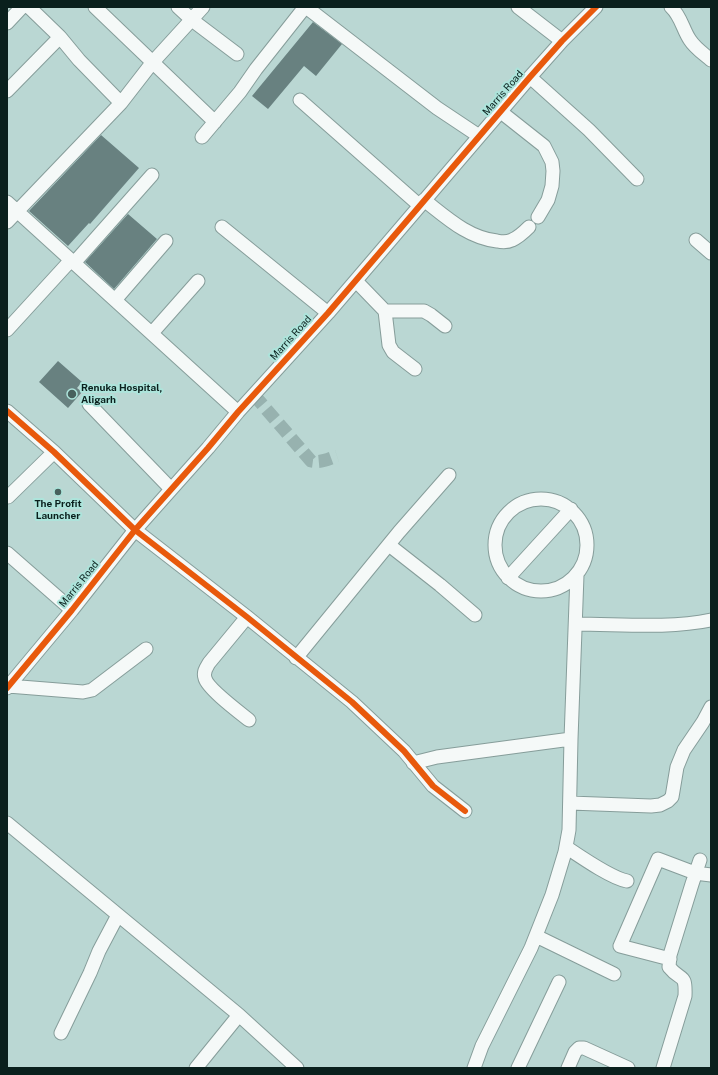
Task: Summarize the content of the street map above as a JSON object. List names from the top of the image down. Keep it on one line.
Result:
{"streets":{"street":["Marris Road"]},"places":["Renuka Hospital, Aligarh","The Profit Launcher"]}
